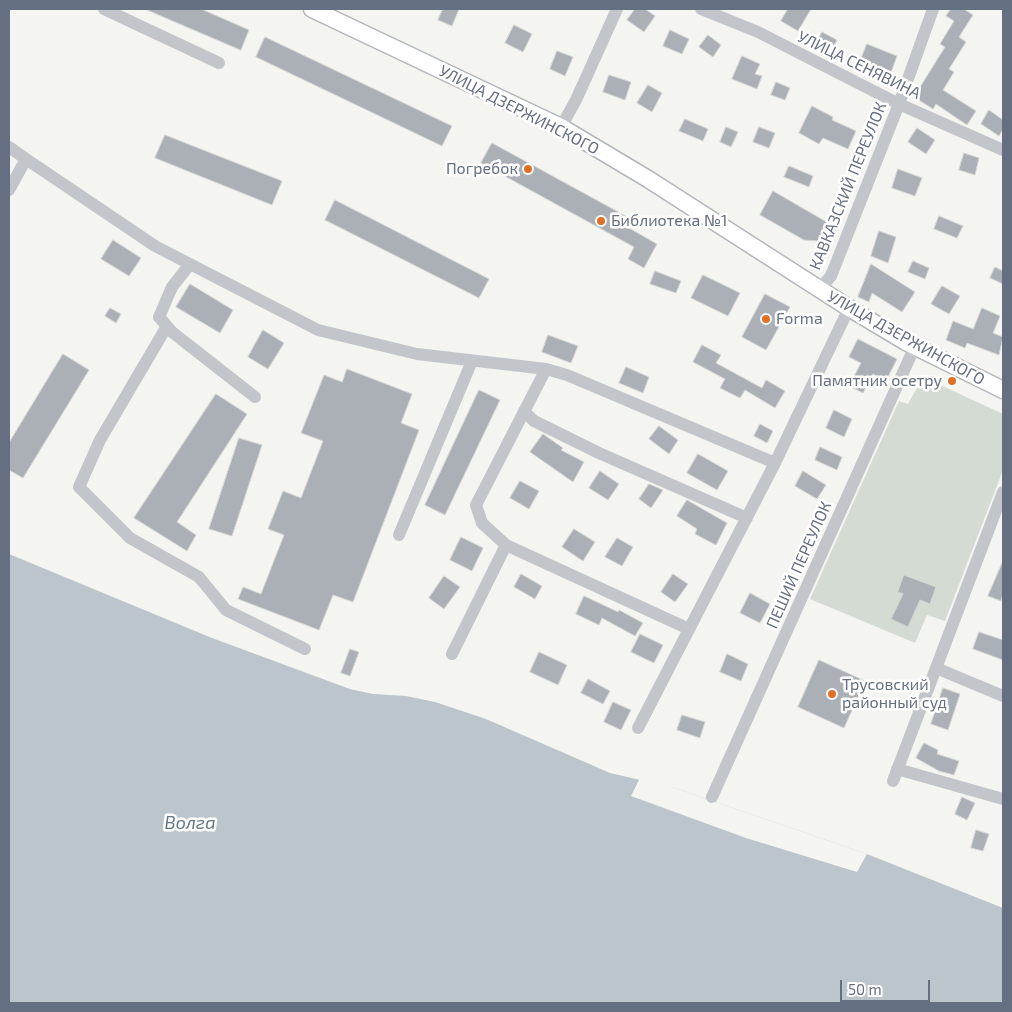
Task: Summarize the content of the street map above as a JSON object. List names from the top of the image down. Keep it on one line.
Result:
{"streets":{"main road":["УЛИЦА ДЗЕРЖИНСКОГО"],"street":["УЛИЦА СЕНЯВИНА","КАВКАЗСКИЙ ПЕРЕУЛОК","ПЕШИЙ ПЕРЕУЛОК"]},"crossings":[["УЛИЦА СЕНЯВИНА","КАВКАЗСКИЙ ПЕРЕУЛОК"],["УЛИЦА ДЗЕРЖИНСКОГО","КАВКАЗСКИЙ ПЕРЕУЛОК"],["УЛИЦА ДЗЕРЖИНСКОГО","ПЕШИЙ ПЕРЕУЛОК"]],"water":["Волга"],"places":["Погребок","Библиотека №1","Forma","Памятник осетру","Трусовский районный суд"],"scale_bar":"50 m"}
